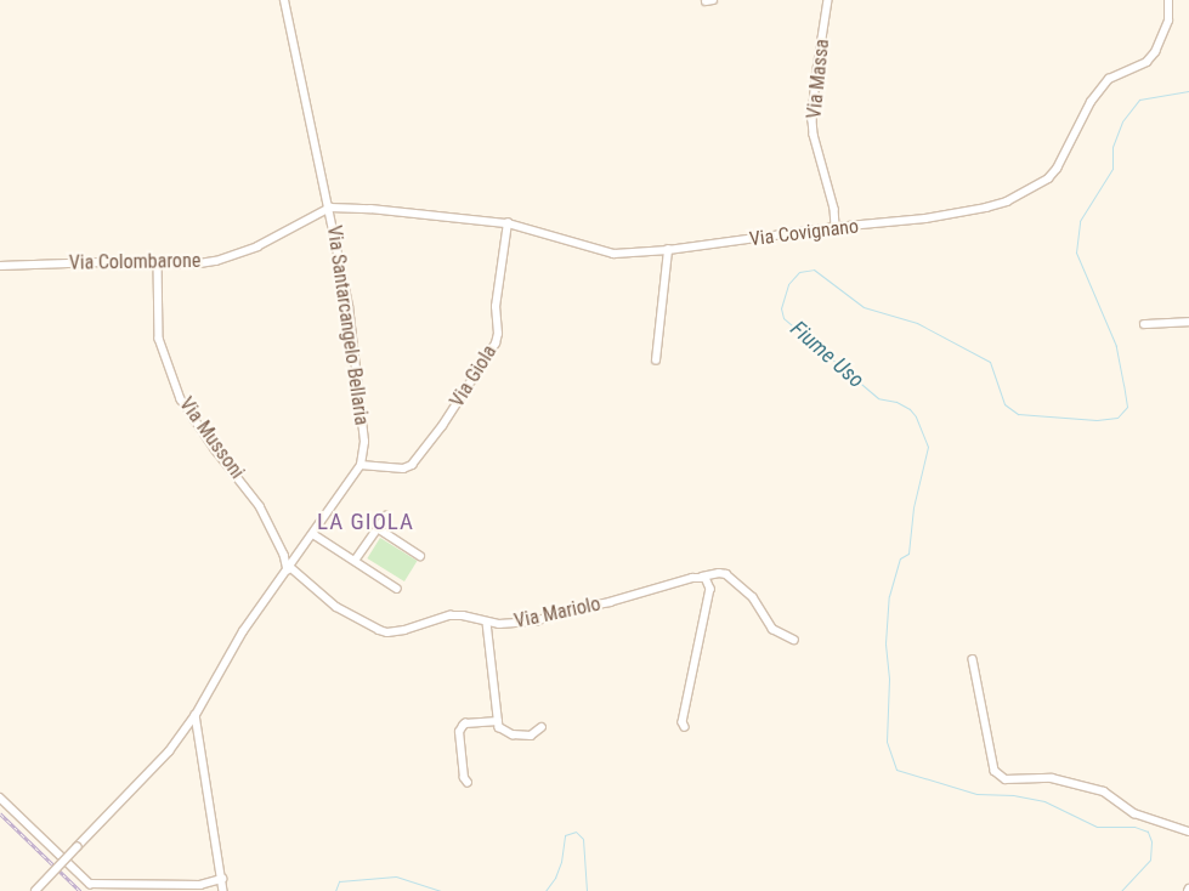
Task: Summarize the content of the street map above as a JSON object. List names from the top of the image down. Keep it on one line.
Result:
{"streets":{"street":["Via Massa","Via Covignano","Via Colombarone","Via Santarcangelo Bellaria","Via Giola","Via Mussoni","Via Mariolo"]},"crossings":[["Via Massa","Via Covignano"],["Via Covignano","Via Colombarone"],["Via Covignano","Via Santarcangelo Bellaria"],["Via Covignano","Via Giola"],["Via Colombarone","Via Santarcangelo Bellaria"],["Via Colombarone","Via Mussoni"],["Via Santarcangelo Bellaria","Via Giola"],["Via Santarcangelo Bellaria","Via Mussoni"],["Via Santarcangelo Bellaria","Via Mariolo"],["Via Mussoni","Via Mariolo"]],"districts":["LA GIOLA"],"water":["Fiume Uso"]}
